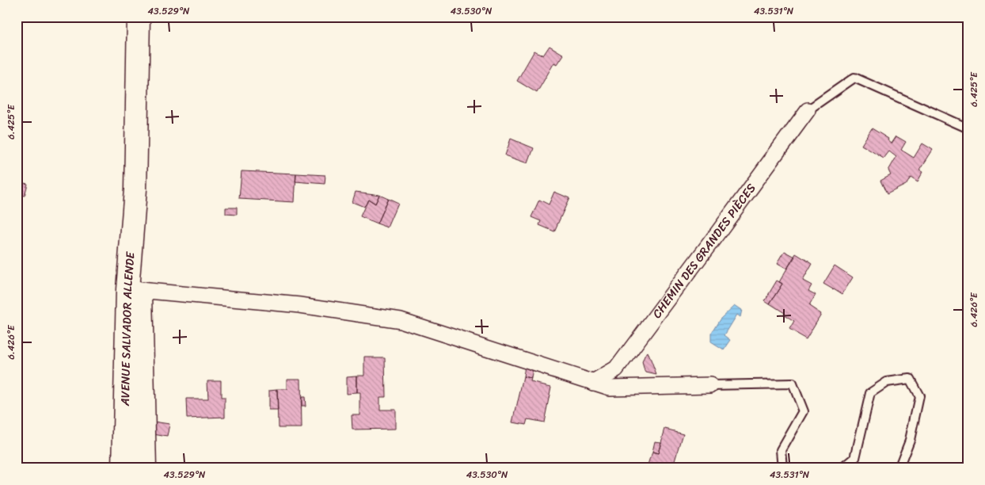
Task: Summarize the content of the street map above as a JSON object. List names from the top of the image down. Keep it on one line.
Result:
{"streets":{"main road":["AVENUE SALVADOR ALLENDE"],"street":["CHEMIN DES GRANDES PIÈCES"]},"coordinates":["43.529°N","43.530°N","43.531°N","6.425°E","6.426°E"]}
